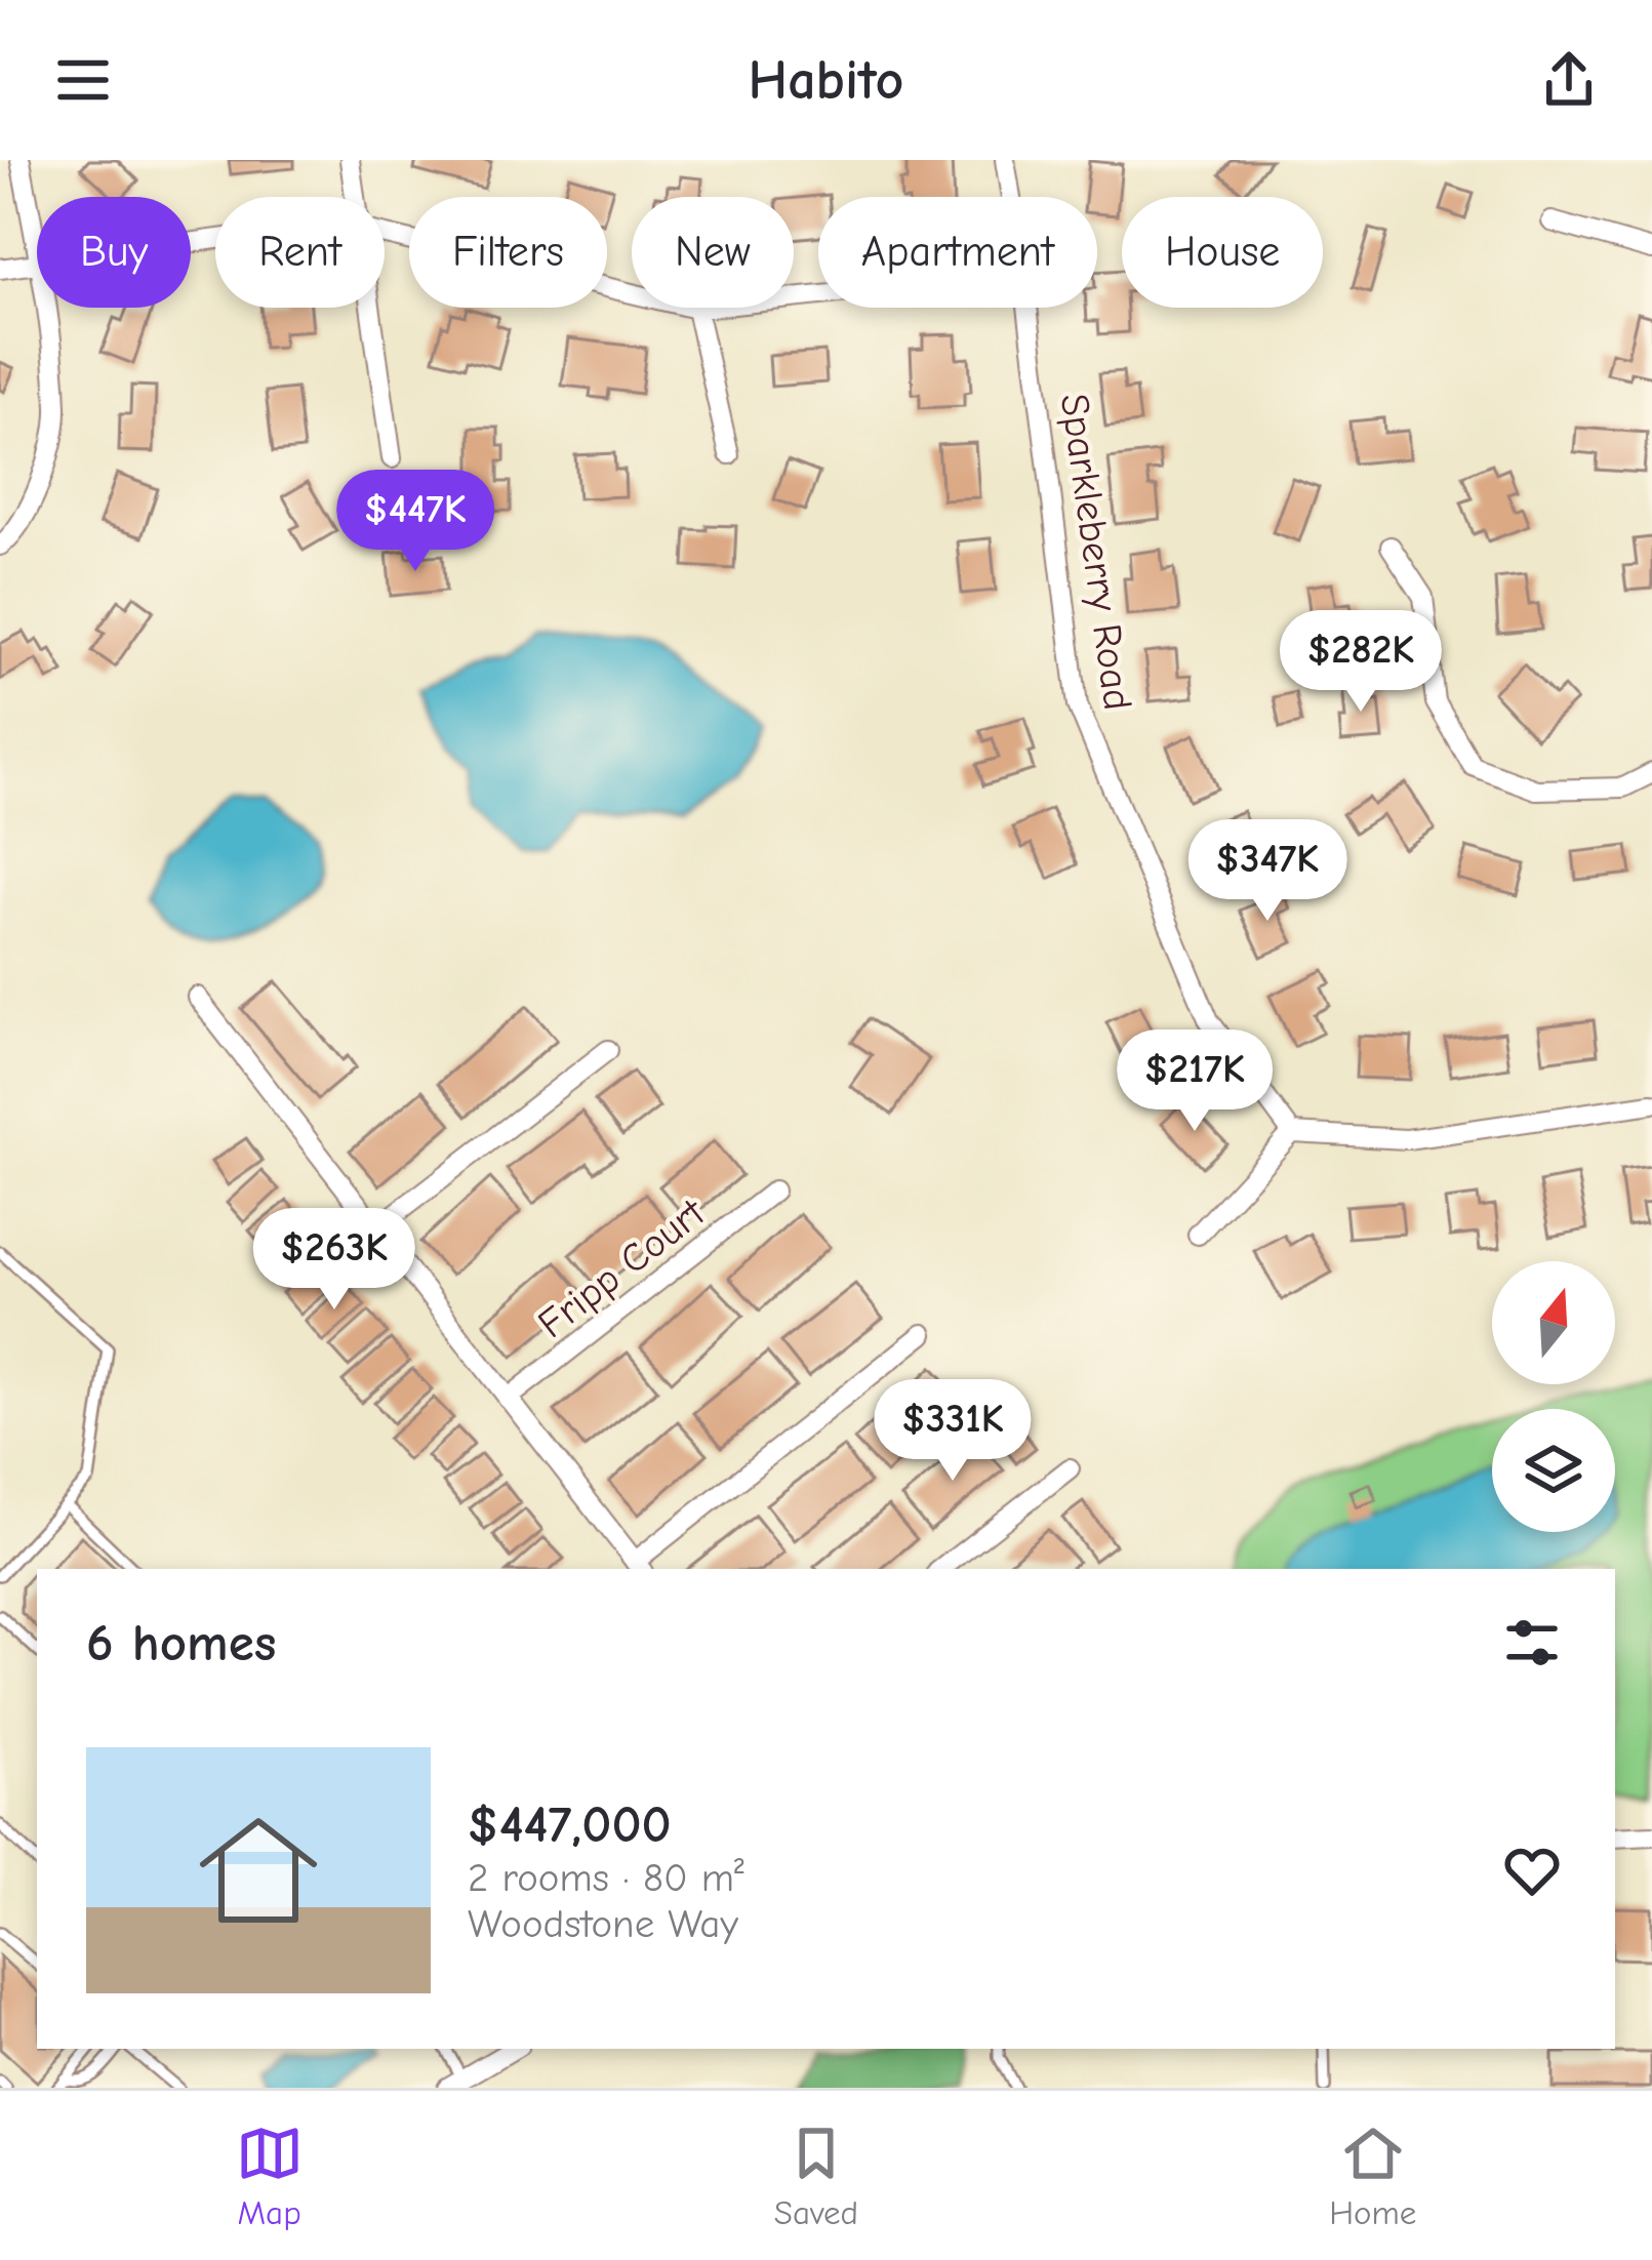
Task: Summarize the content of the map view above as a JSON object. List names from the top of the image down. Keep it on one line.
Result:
{"streets":{"street":["Sparkleberry Road","Fripp Court"]},"north":"top","page":{"header":"Habito","chip":["Buy","Rent","Filters","New","Apartment","House"],"price":["$447K","$282K","$347K","$217K","$263K","$331K"],"heading":"6 homes","list":[{"name":"$447,000","note":"2 rooms · 80 m² · Woodstone Way"}],"tabs":["Map","Saved","Home"]}}
